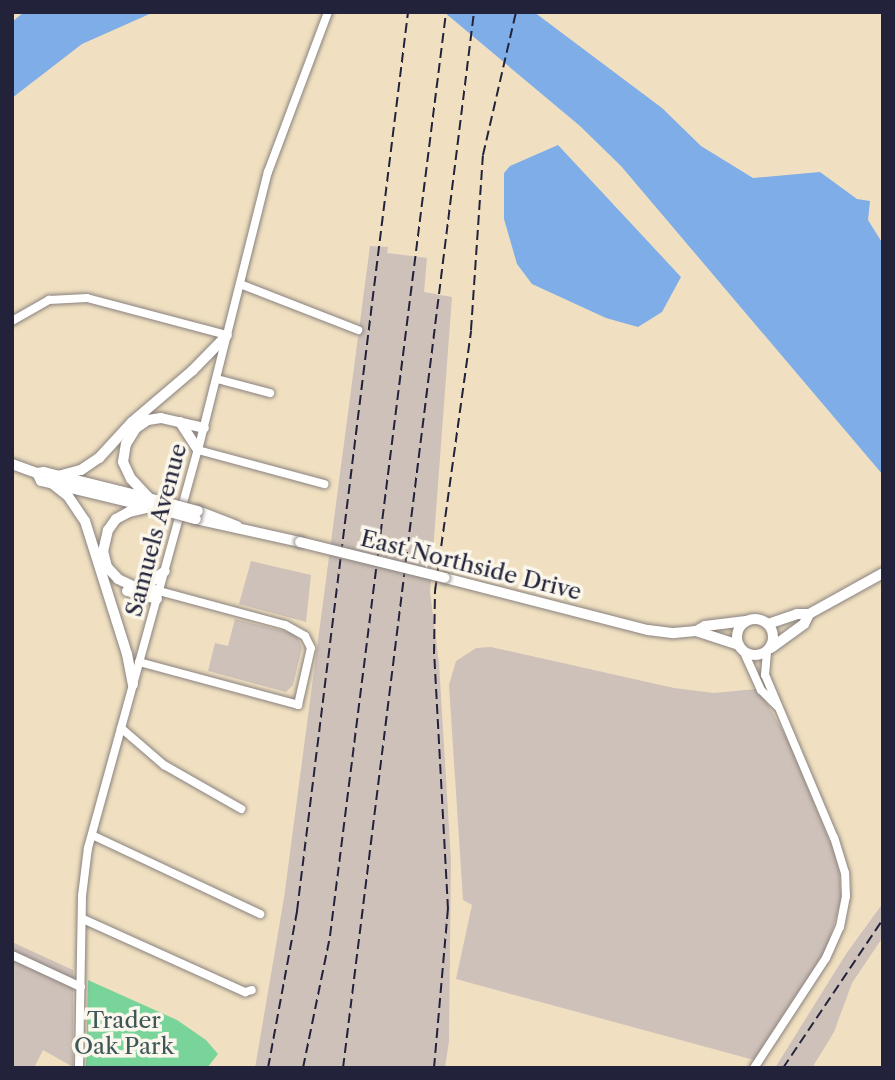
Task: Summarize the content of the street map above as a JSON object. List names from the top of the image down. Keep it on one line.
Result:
{"streets":{"street":["Samuels Avenue","East Northside Drive"]},"parks":["Trader Oak Park"]}
